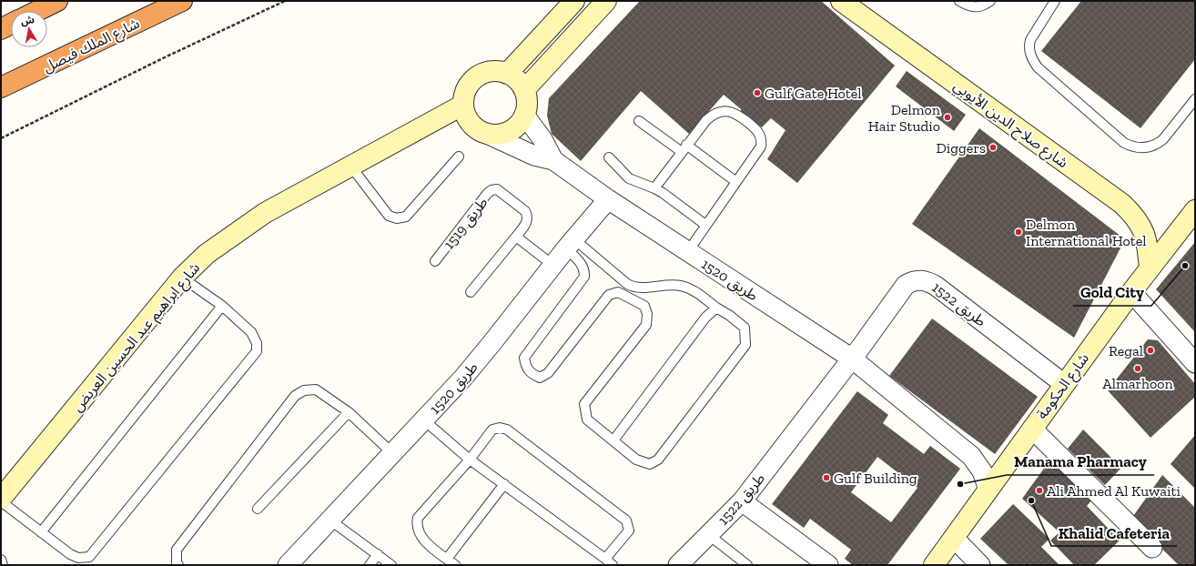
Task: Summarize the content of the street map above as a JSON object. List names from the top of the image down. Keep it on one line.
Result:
{"streets":{"highway":["شارع الملك فيصل"],"street":["شارع صلاح الدين الأيوبي","طريق 1520","طريق 1522","شارع ابراهيم عبد الحسين العريض","شارع الحكومة"],"lane":["طريق 1519"]},"crossings":[["شارع صلاح الدين الأيوبي","شارع الحكومة"],["طريق 1520","طريق 1522"],["طريق 1520","شارع ابراهيم عبد الحسين العريض"],["طريق 1522","شارع الحكومة"]],"places":["Gulf Gate Hotel","Delmon Hair Studio","Diggers","Delmon International Hotel","Gold City","Regal","Almarhoon","Gulf Building","Manama Pharmacy","Ali Ahmed Al Kuwaiti","Khalid Cafeteria"],"north":"top"}
